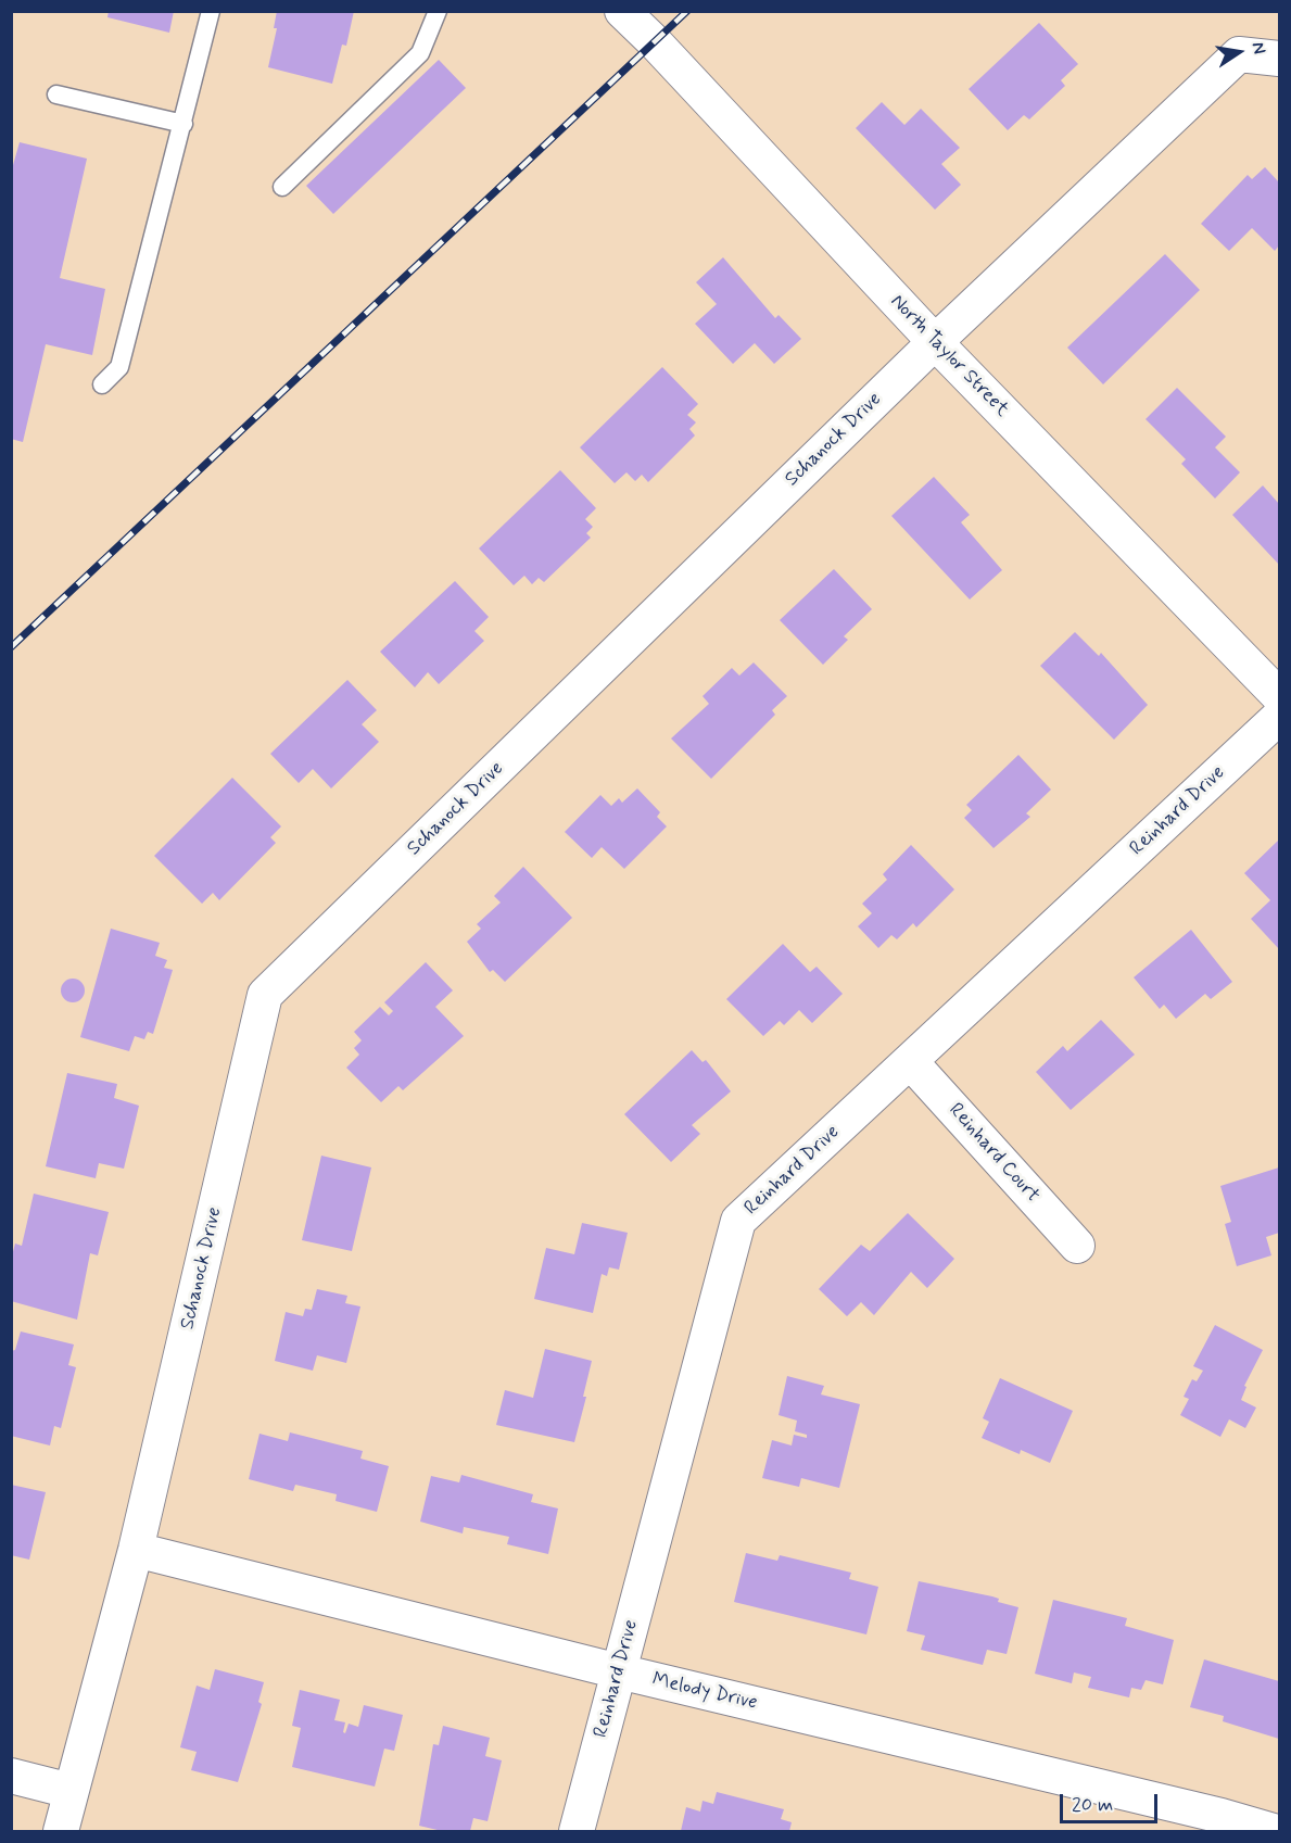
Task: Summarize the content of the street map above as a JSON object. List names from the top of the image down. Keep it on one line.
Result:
{"streets":{"street":["North Taylor Street","Schanock Drive","Reinhard Drive","Reinhard Court","Melody Drive"]},"crossings":[["North Taylor Street","Schanock Drive"],["Schanock Drive","Melody Drive"],["Reinhard Drive","Reinhard Court"],["Reinhard Drive","Melody Drive"]],"scale_bar":"20 m","north":"right"}
